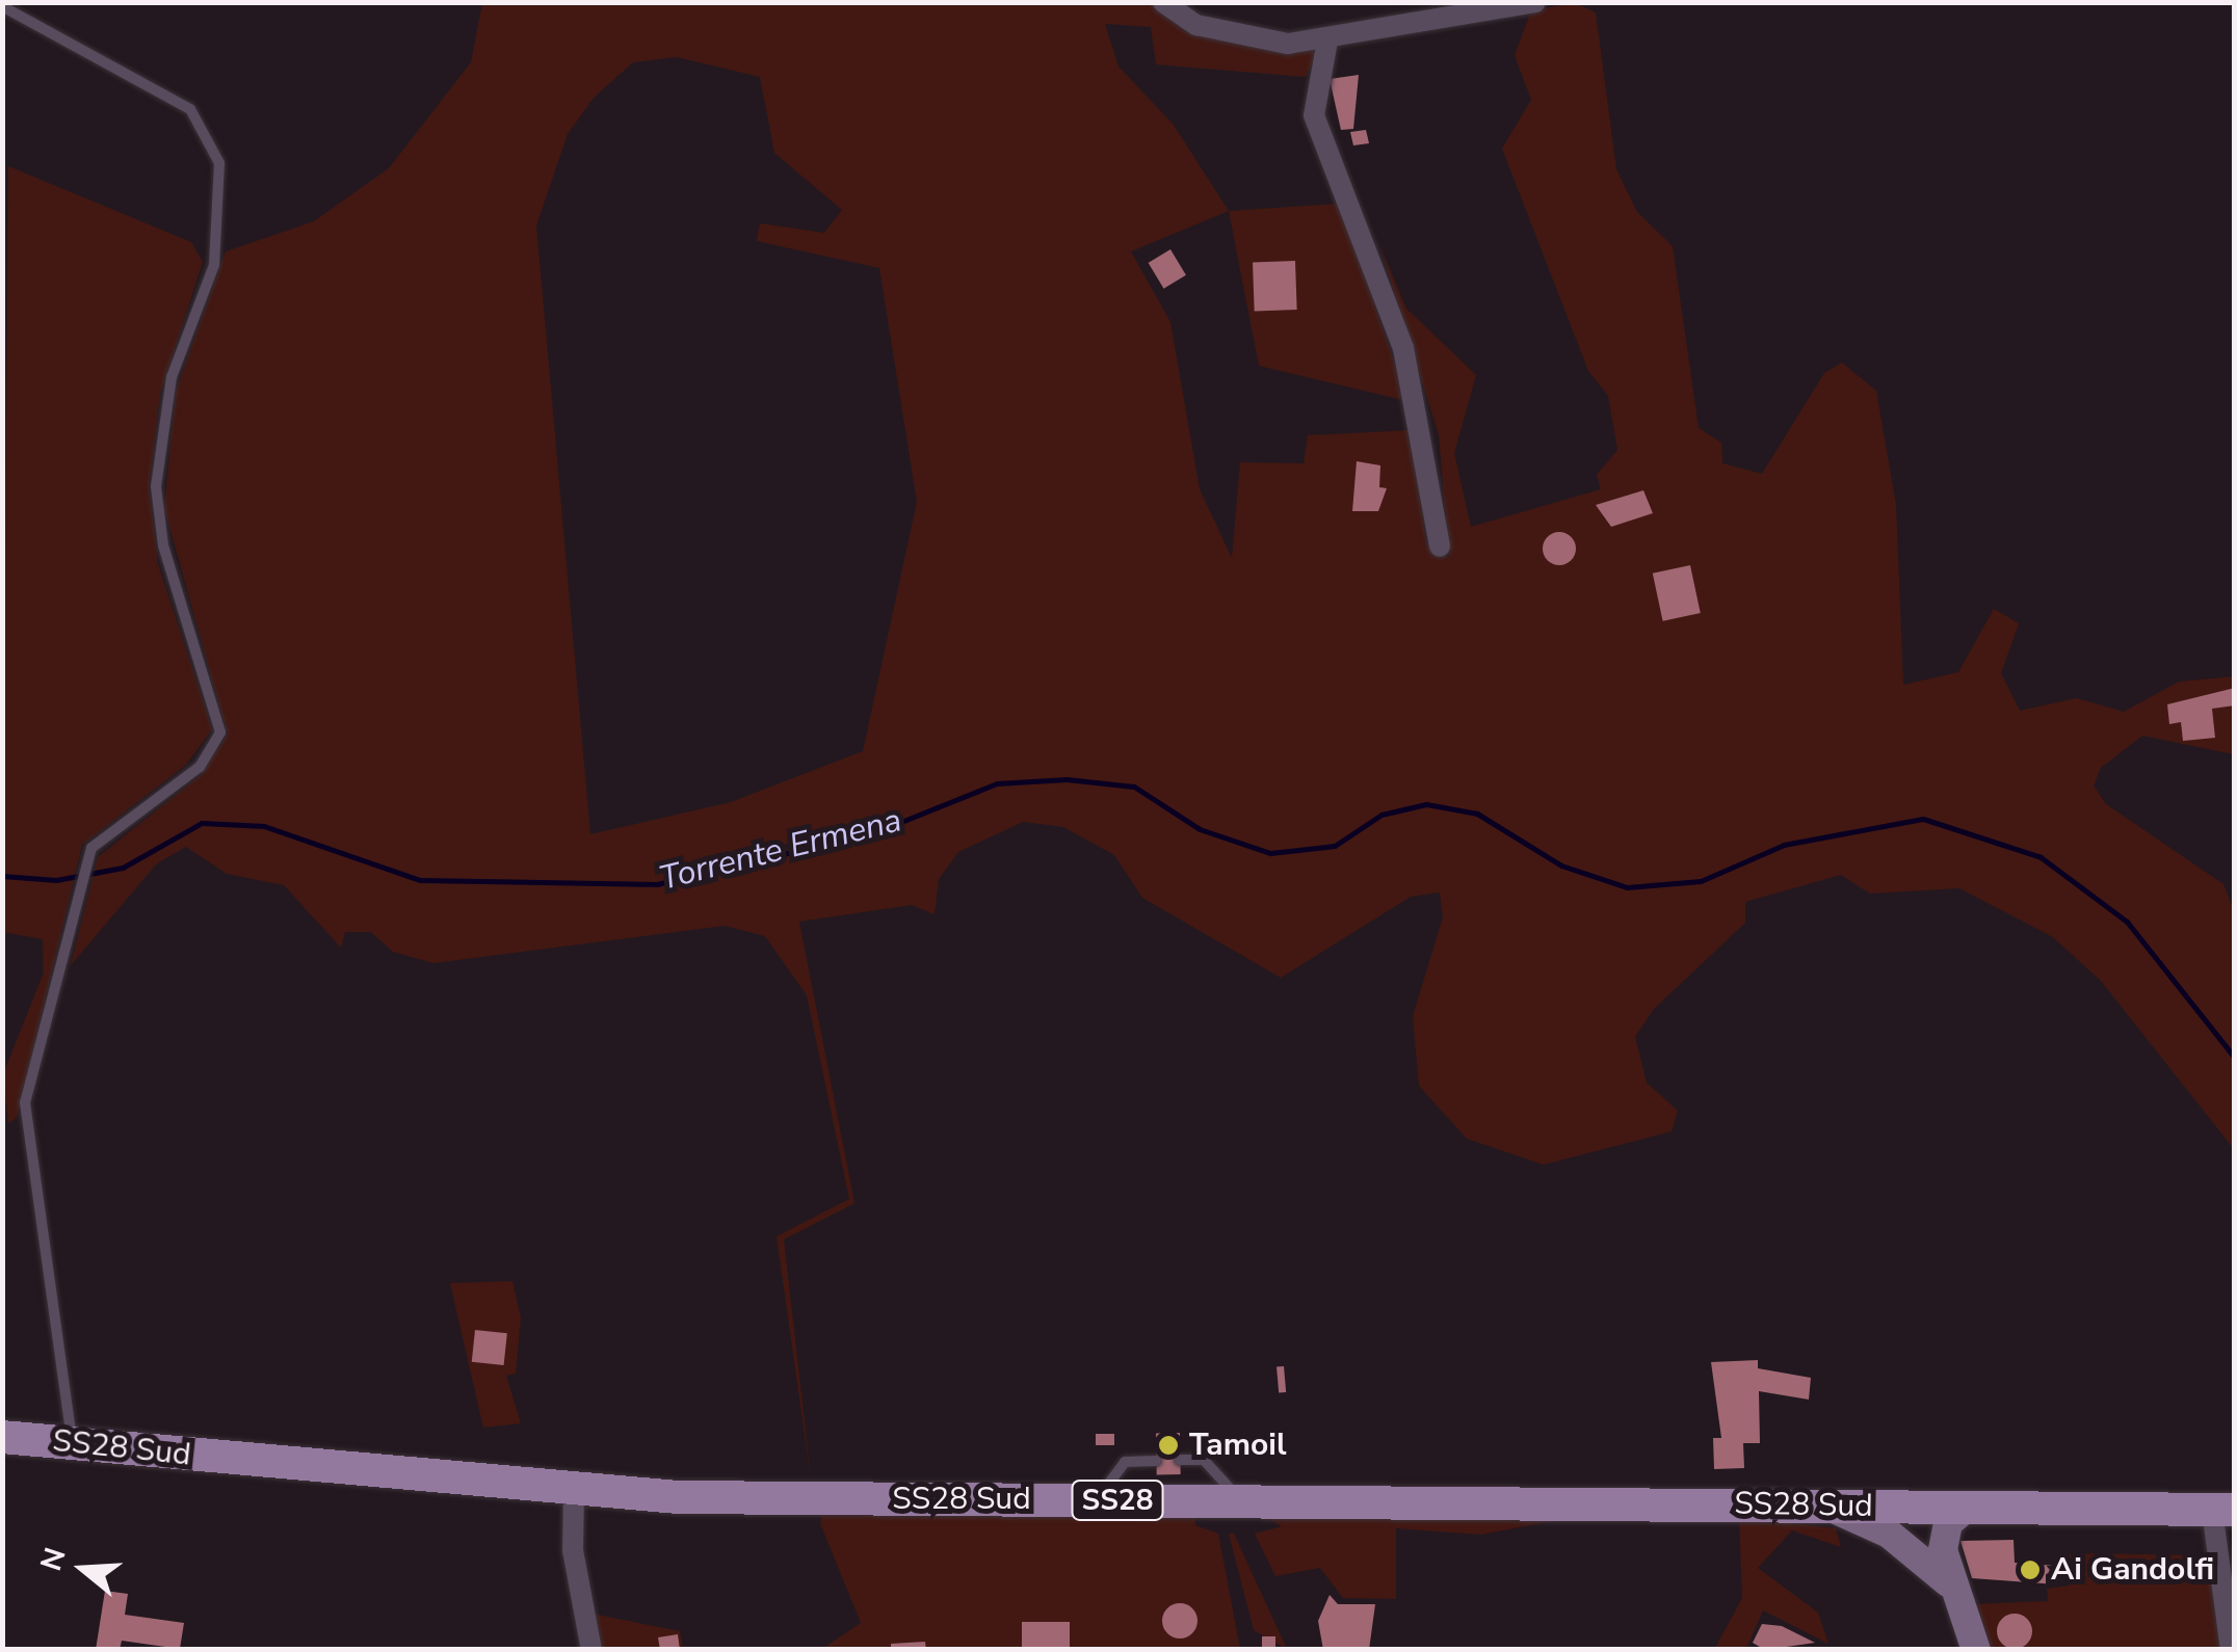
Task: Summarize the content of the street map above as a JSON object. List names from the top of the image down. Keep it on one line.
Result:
{"streets":{"main road":["SS28 Sud","SS28"]},"water":["Torrente Ermena"],"places":["Tamoil","Ai Gandolfi"],"north":"left"}
